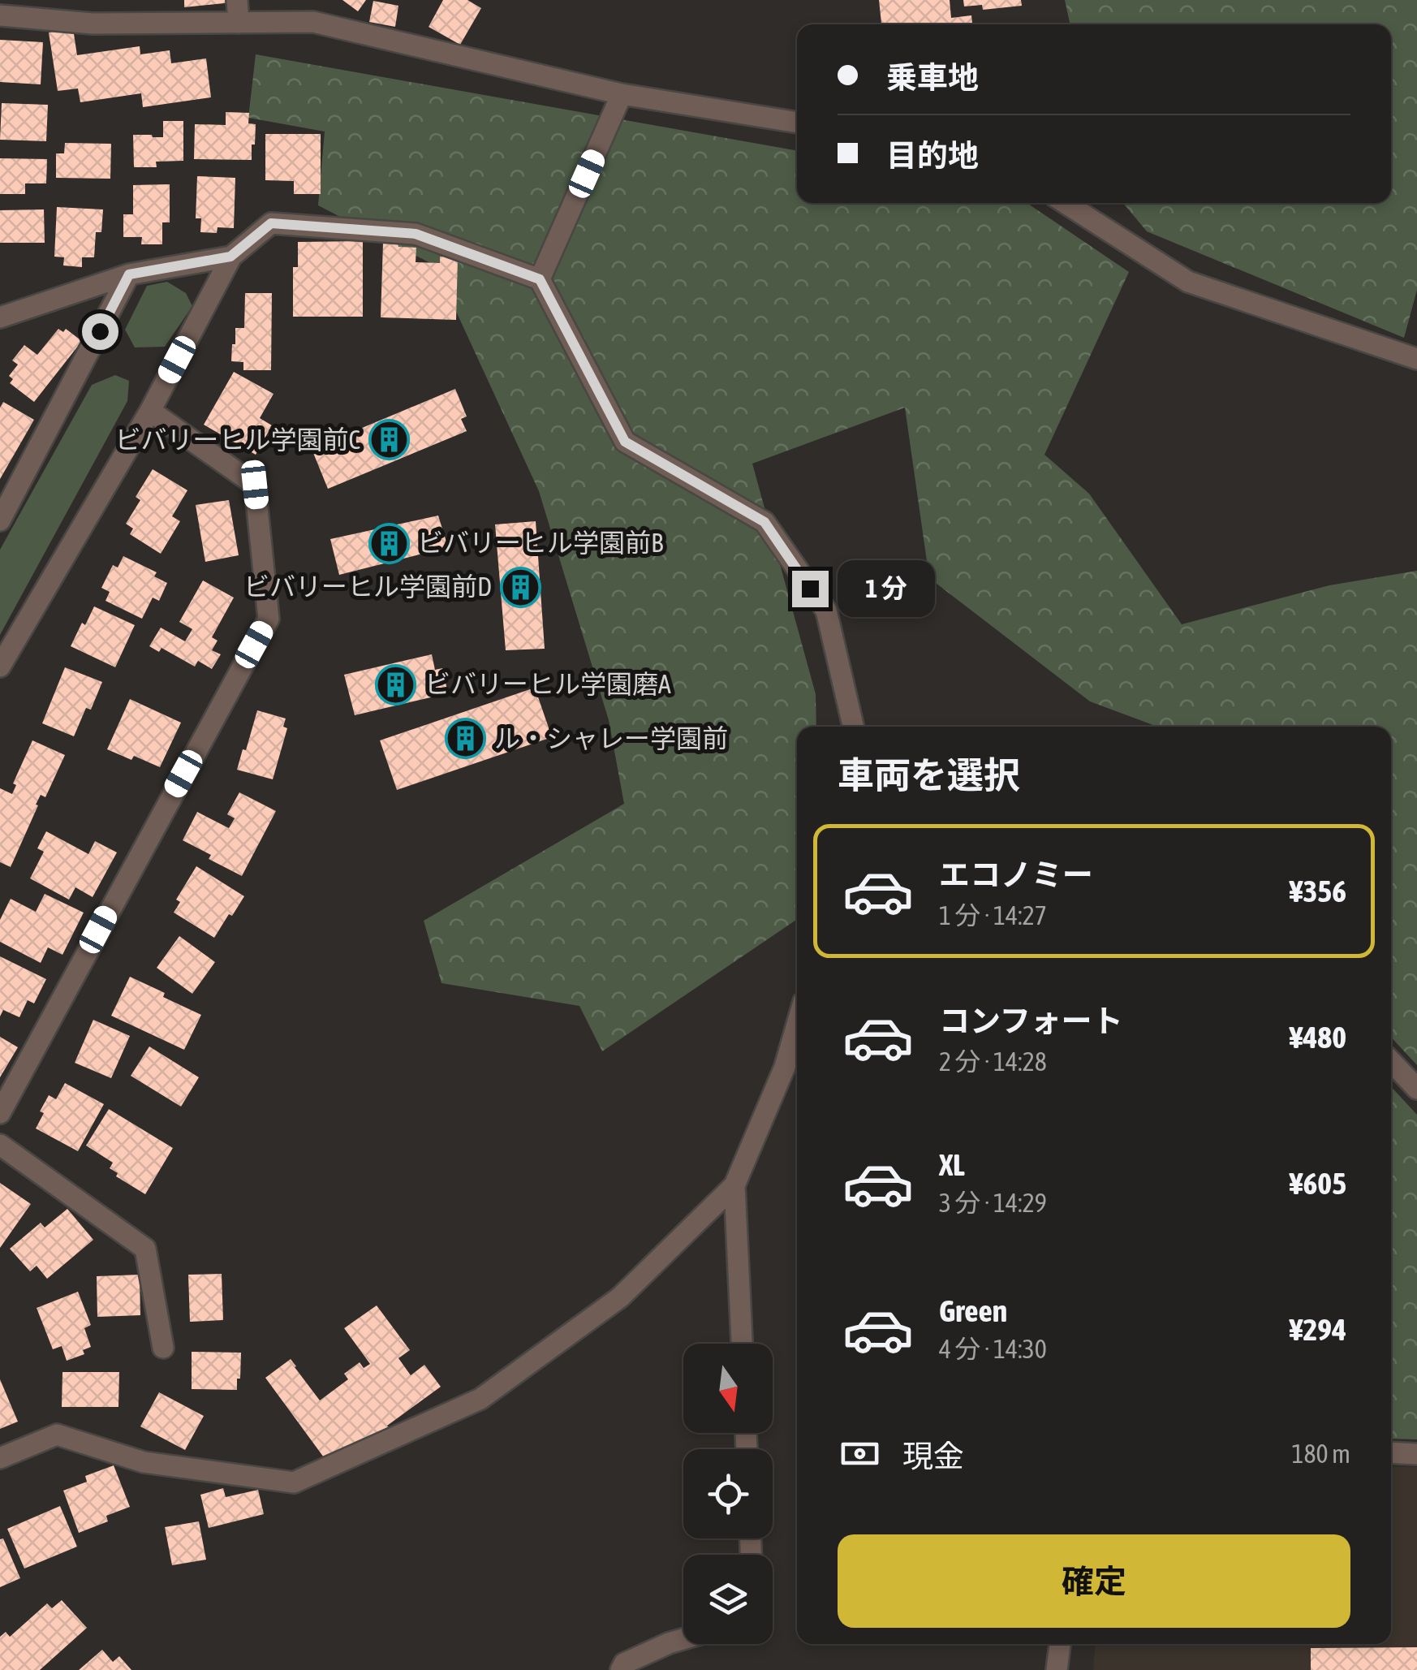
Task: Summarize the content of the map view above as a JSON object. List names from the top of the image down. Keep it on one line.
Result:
{"places":{"building":["ビバリーヒル学園前C","ビバリーヒル学園前B","ビバリーヒル学園前D","ビバリーヒル学園磨A","ル・シャレー学園前"]},"north":"bottom","page":{"banner":["乗車地","目的地"],"bubble":"1 分","heading":"車両を選択","list":[{"name":"エコノミー","note":"1 分 · 14:27","value":"¥356"},{"name":"コンフォート","note":"2 分 · 14:28","value":"¥480"},{"name":"XL","note":"3 分 · 14:29","value":"¥605"},{"name":"Green","note":"4 分 · 14:30","value":"¥294"}],"pay":["現金","180 m"],"buttons":"確定"}}
